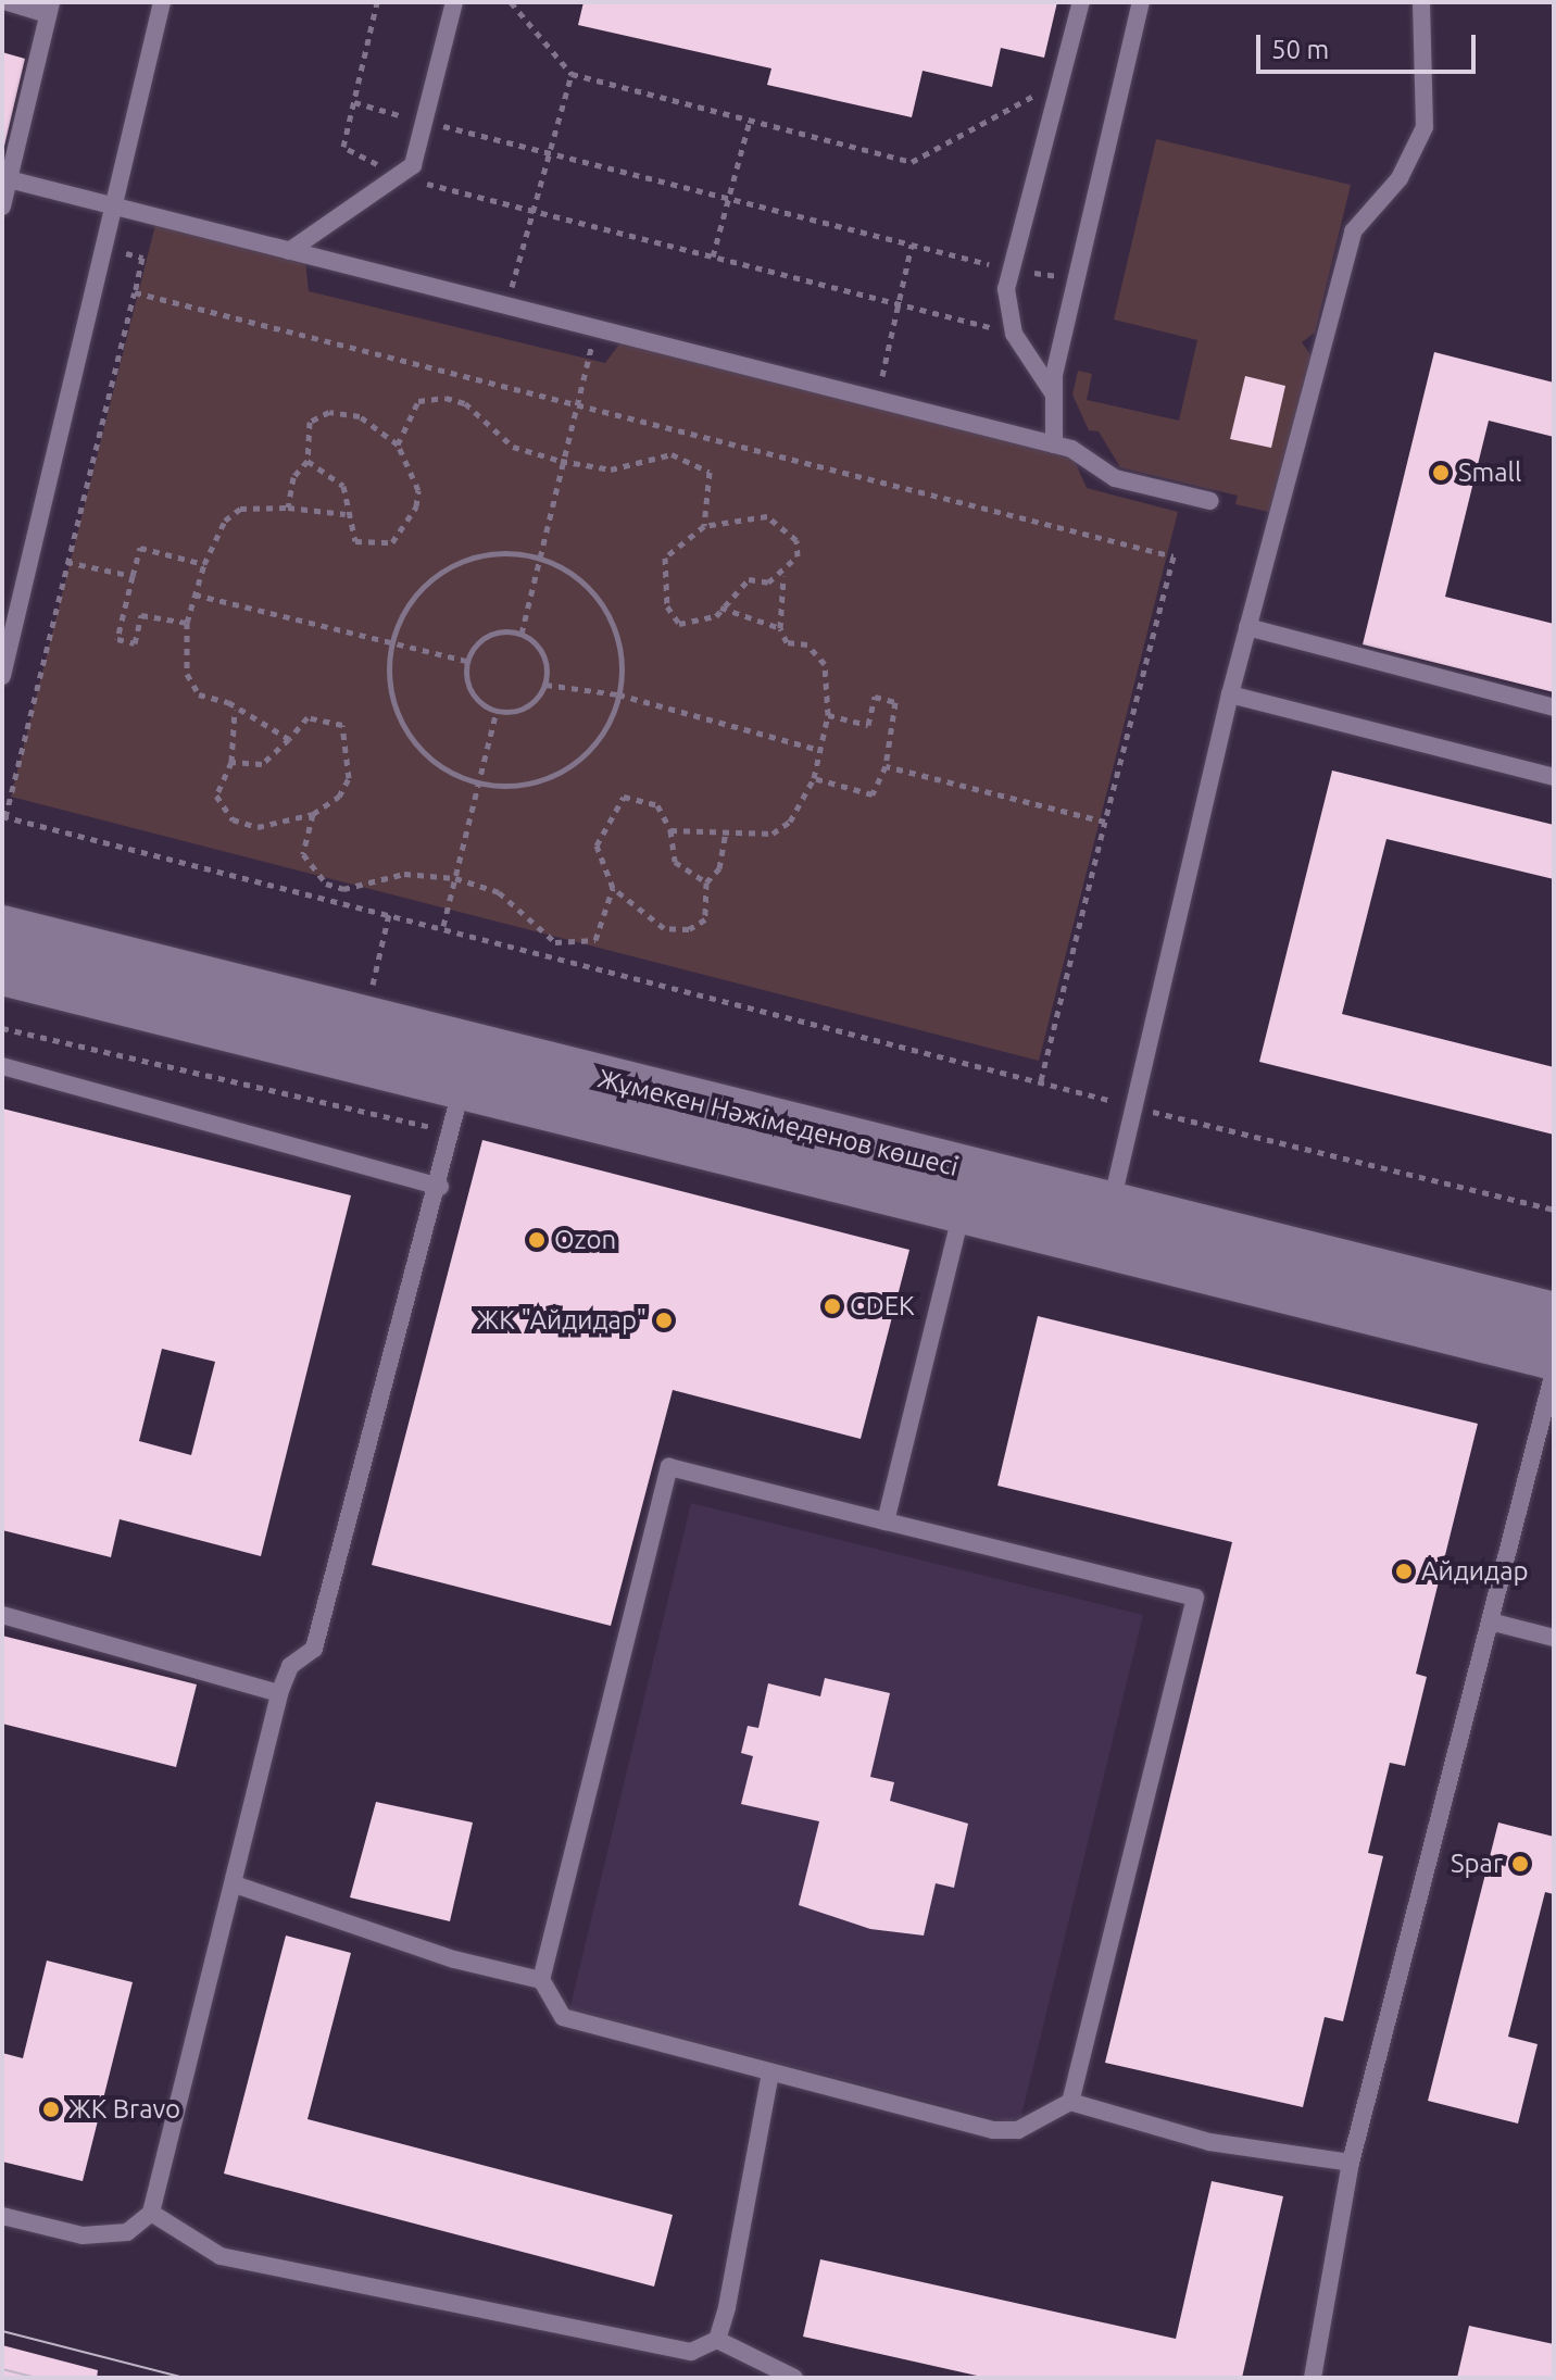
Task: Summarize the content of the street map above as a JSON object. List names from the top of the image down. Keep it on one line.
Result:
{"streets":{"main road":["Жұмекен Нәжімеденов көшесі"]},"places":["Small","Ozon","CDEK","ЖК \"Айдидар\"","Айдидар","Spar","ЖК Bravo"],"scale_bar":"50 m"}
